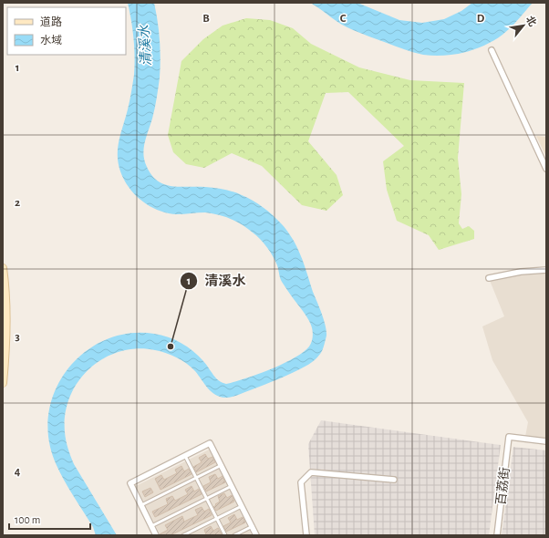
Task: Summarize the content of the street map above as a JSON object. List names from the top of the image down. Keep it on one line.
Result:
{"streets":{"street":["百荔街"]},"water":["清溪水"],"places":["清溪水"],"legend":["道路","水域"],"scale_bar":"100 m","north":"top right","grid":{"columns":["B","C","D"],"rows":["1","2","3","4"]}}
